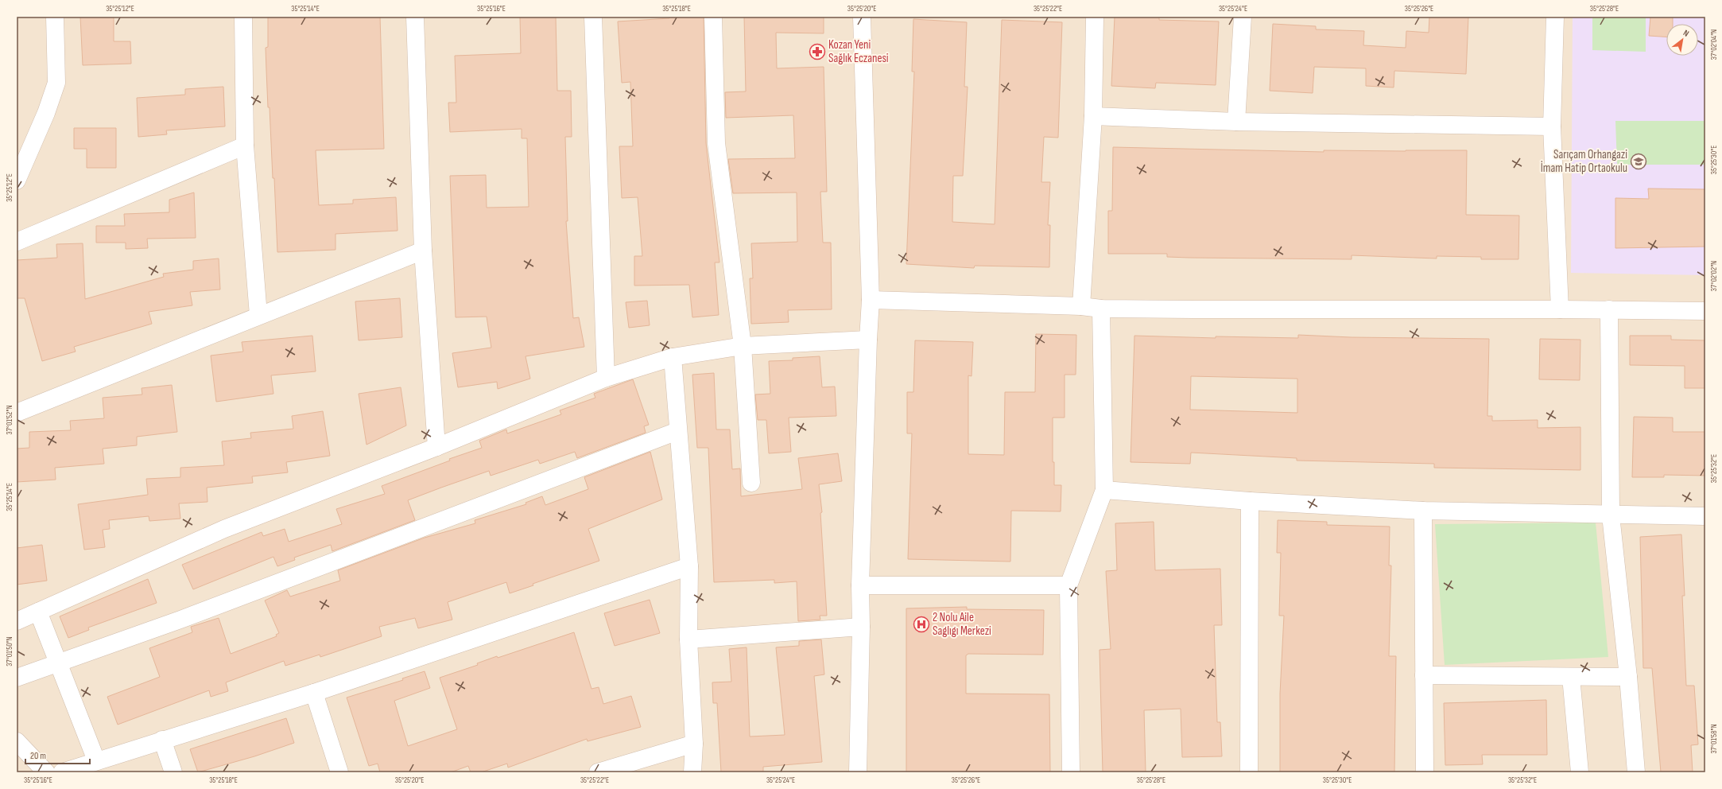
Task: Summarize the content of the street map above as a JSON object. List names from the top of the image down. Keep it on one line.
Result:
{"places":{"pharmacy":["Kozan Yeni Sağlık Eczanesi"],"school or university":["Sarıçam Orhangazi İmam Hatip Ortaokulu"],"hospital":["2 Nolu Aile Saglıgı Merkezi"]},"scale_bar":"20 m","north":"top right","coordinates":["35°25'12\"E","35°25'14\"E","35°25'16\"E","35°25'18\"E","35°25'20\"E","35°25'22\"E","35°25'24\"E","35°25'26\"E","35°25'28\"E","37°02'04\"N","35°25'30\"E","37°02'02\"N","37°01'52\"N","35°25'32\"E","37°01'50\"N","37°01'58\"N"]}
